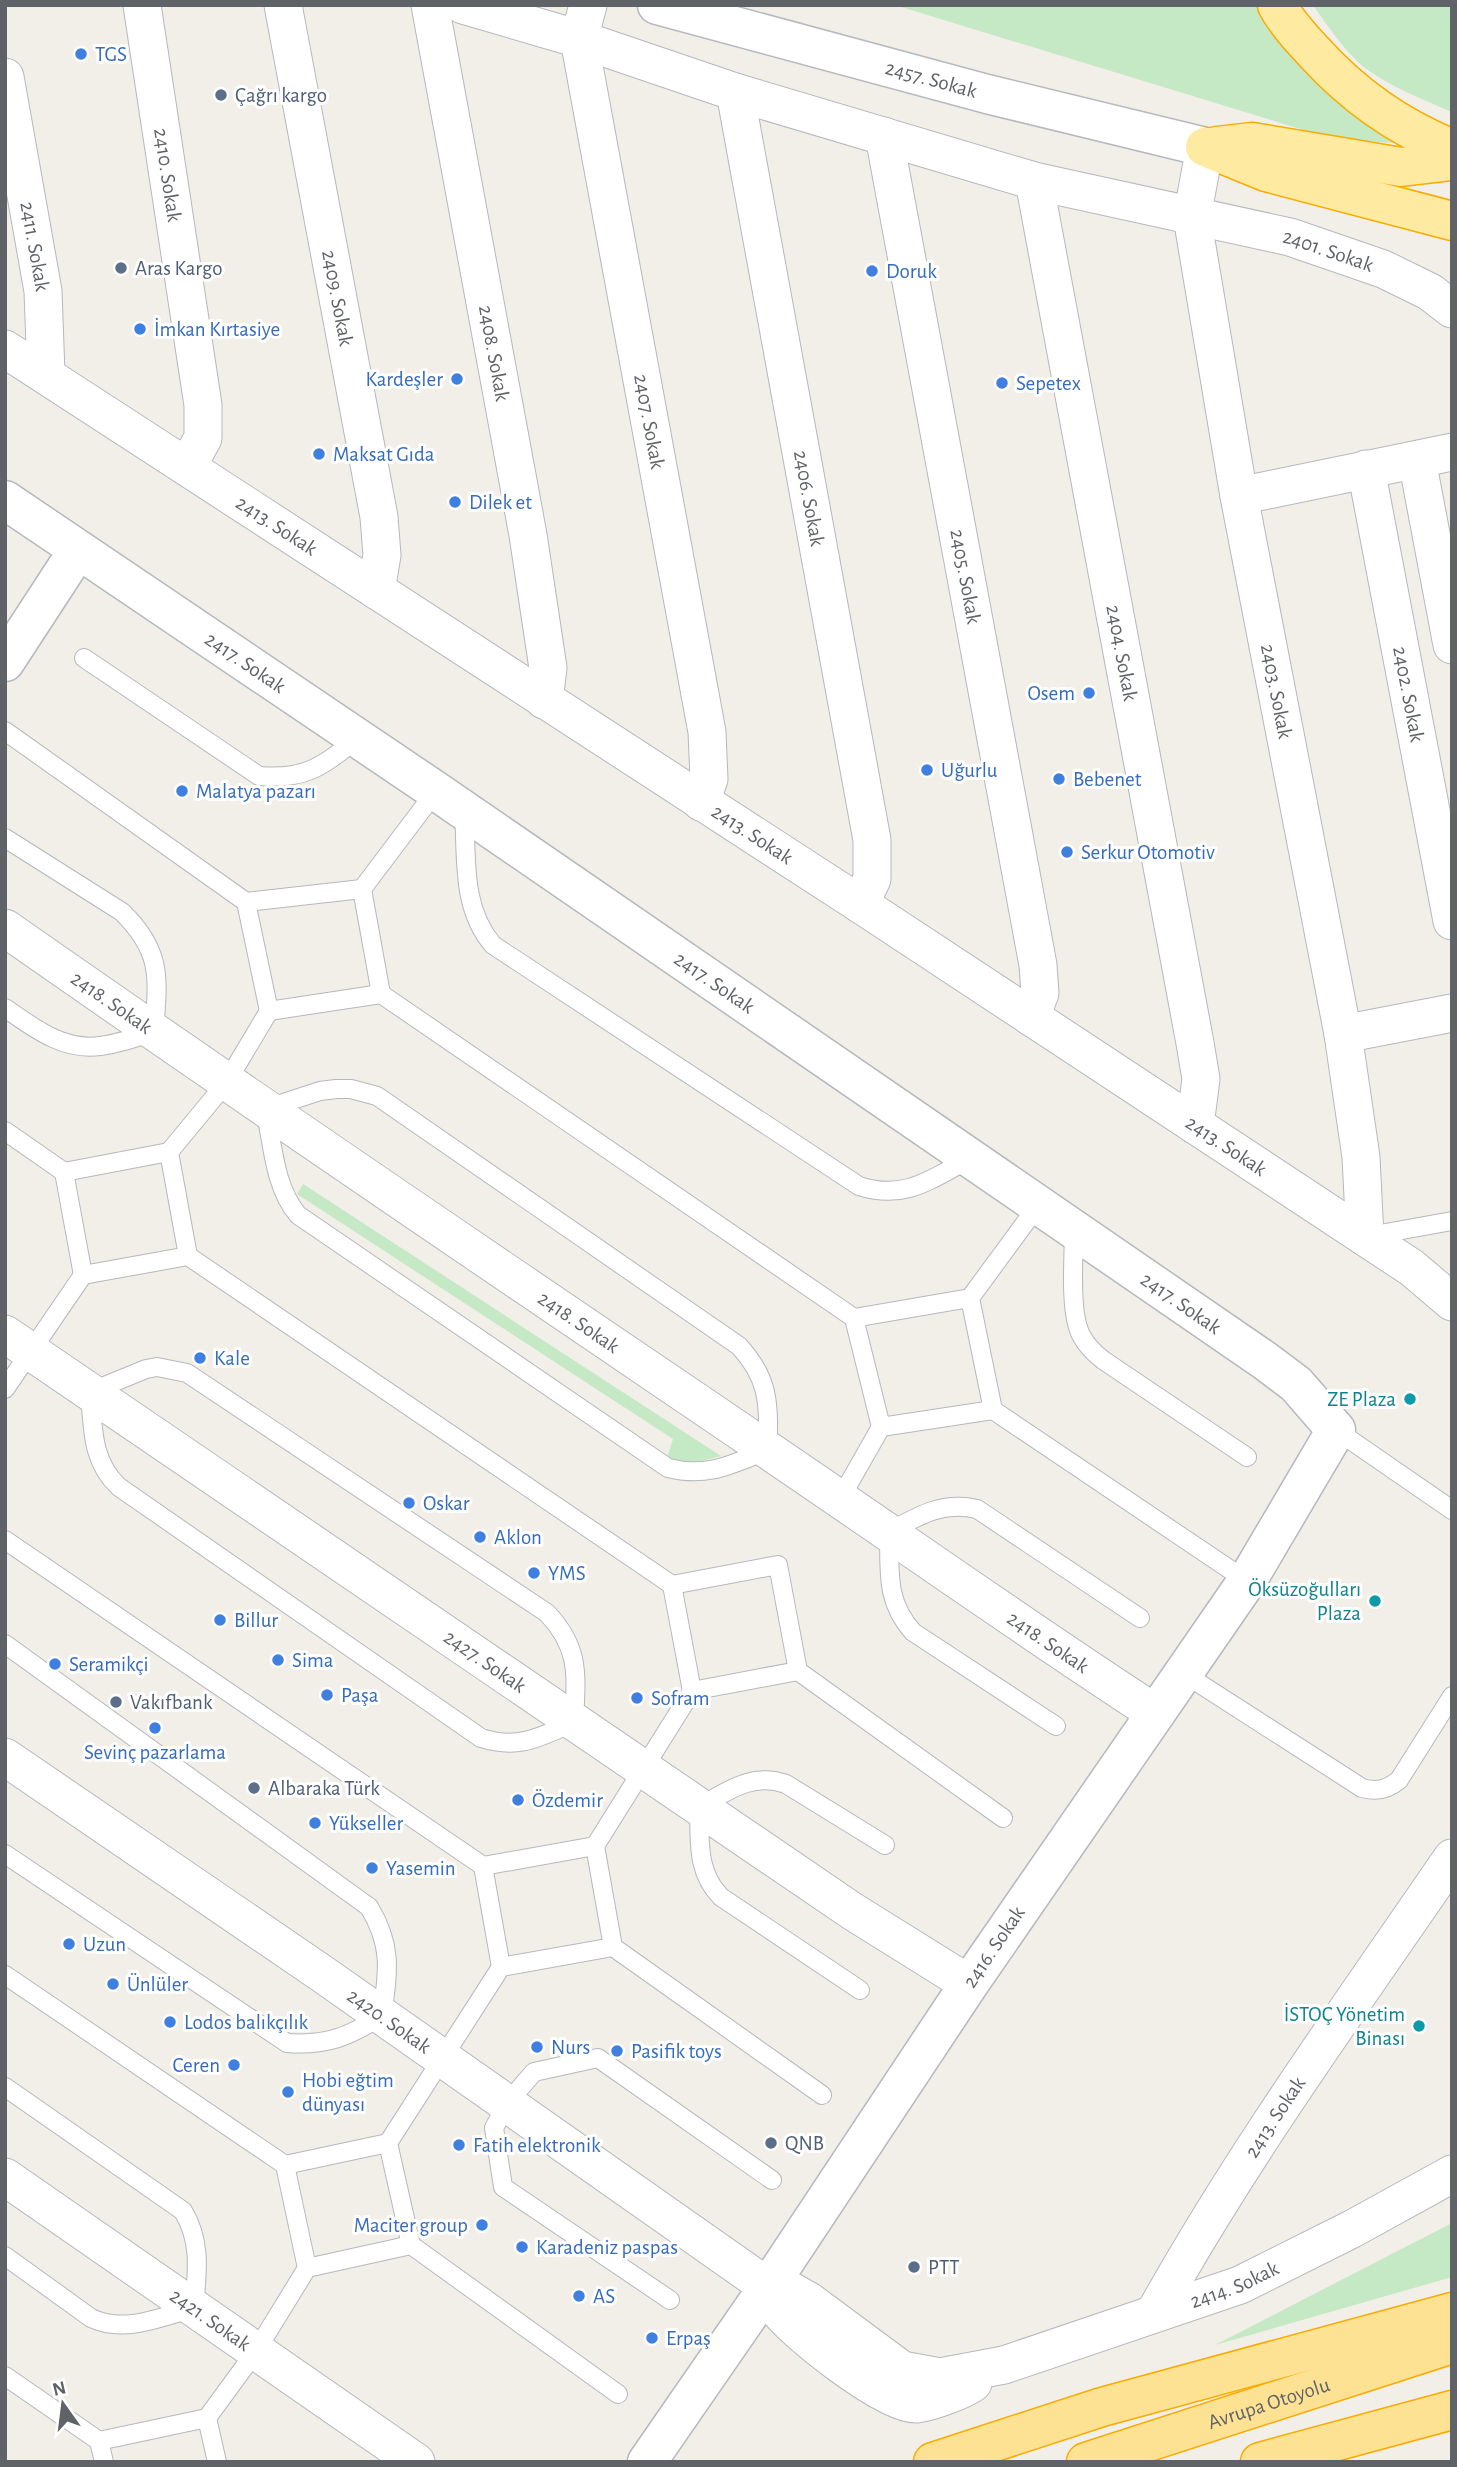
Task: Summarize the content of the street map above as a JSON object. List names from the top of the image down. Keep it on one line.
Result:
{"streets":{"highway":["Avrupa Otoyolu"],"street":["2457. Sokak","2410. Sokak","2411. Sokak","2401. Sokak","2409. Sokak","2408. Sokak","2407. Sokak","2406. Sokak","2413. Sokak","2405. Sokak","2404. Sokak","2417. Sokak","2403. Sokak","2402. Sokak","2418. Sokak","2427. Sokak","2416. Sokak","2420. Sokak","2414. Sokak","2421. Sokak"]},"crossings":[["2457. Sokak","2403. Sokak"],["2410. Sokak","2413. Sokak"],["2411. Sokak","2413. Sokak"],["2401. Sokak","2407. Sokak"],["2401. Sokak","2406. Sokak"],["2401. Sokak","2405. Sokak"],["2401. Sokak","2404. Sokak"],["2401. Sokak","2403. Sokak"],["2409. Sokak","2413. Sokak"],["2408. Sokak","2413. Sokak"],["2407. Sokak","2413. Sokak"],["2406. Sokak","2413. Sokak"],["2413. Sokak","2405. Sokak"],["2413. Sokak","2404. Sokak"],["2413. Sokak","2403. Sokak"],["2413. Sokak","2414. Sokak"],["2417. Sokak","2416. Sokak"],["2418. Sokak","2416. Sokak"],["2427. Sokak","2416. Sokak"],["2416. Sokak","2420. Sokak"],["2420. Sokak","2414. Sokak"]],"places":["TGS","Çağrı kargo","Aras Kargo","Doruk","İmkan Kırtasiye","Kardeşler","Sepetex","Maksat Gıda","Dilek et","Osem","Uğurlu","Bebenet","Malatya pazarı","Serkur Otomotiv","Kale","ZE Plaza","Oskar","Aklon","YMS","Öksüzoğulları Plaza","Billur","Sima","Seramikçi","Paşa","Sofram","Vakıfbank","Sevinç pazarlama","Albaraka Türk","Özdemir","Yükseller","Yasemin","Uzun","Ünlüler","Lodos balıkçılık","İSTOÇ Yönetim Binası","Nurs","Pasifik toys","Ceren","Hobi eğtim dünyası","QNB","Fatih elektronik","Maciter group","Karadeniz paspas","PTT","AS","Erpaş"],"north":"top"}
